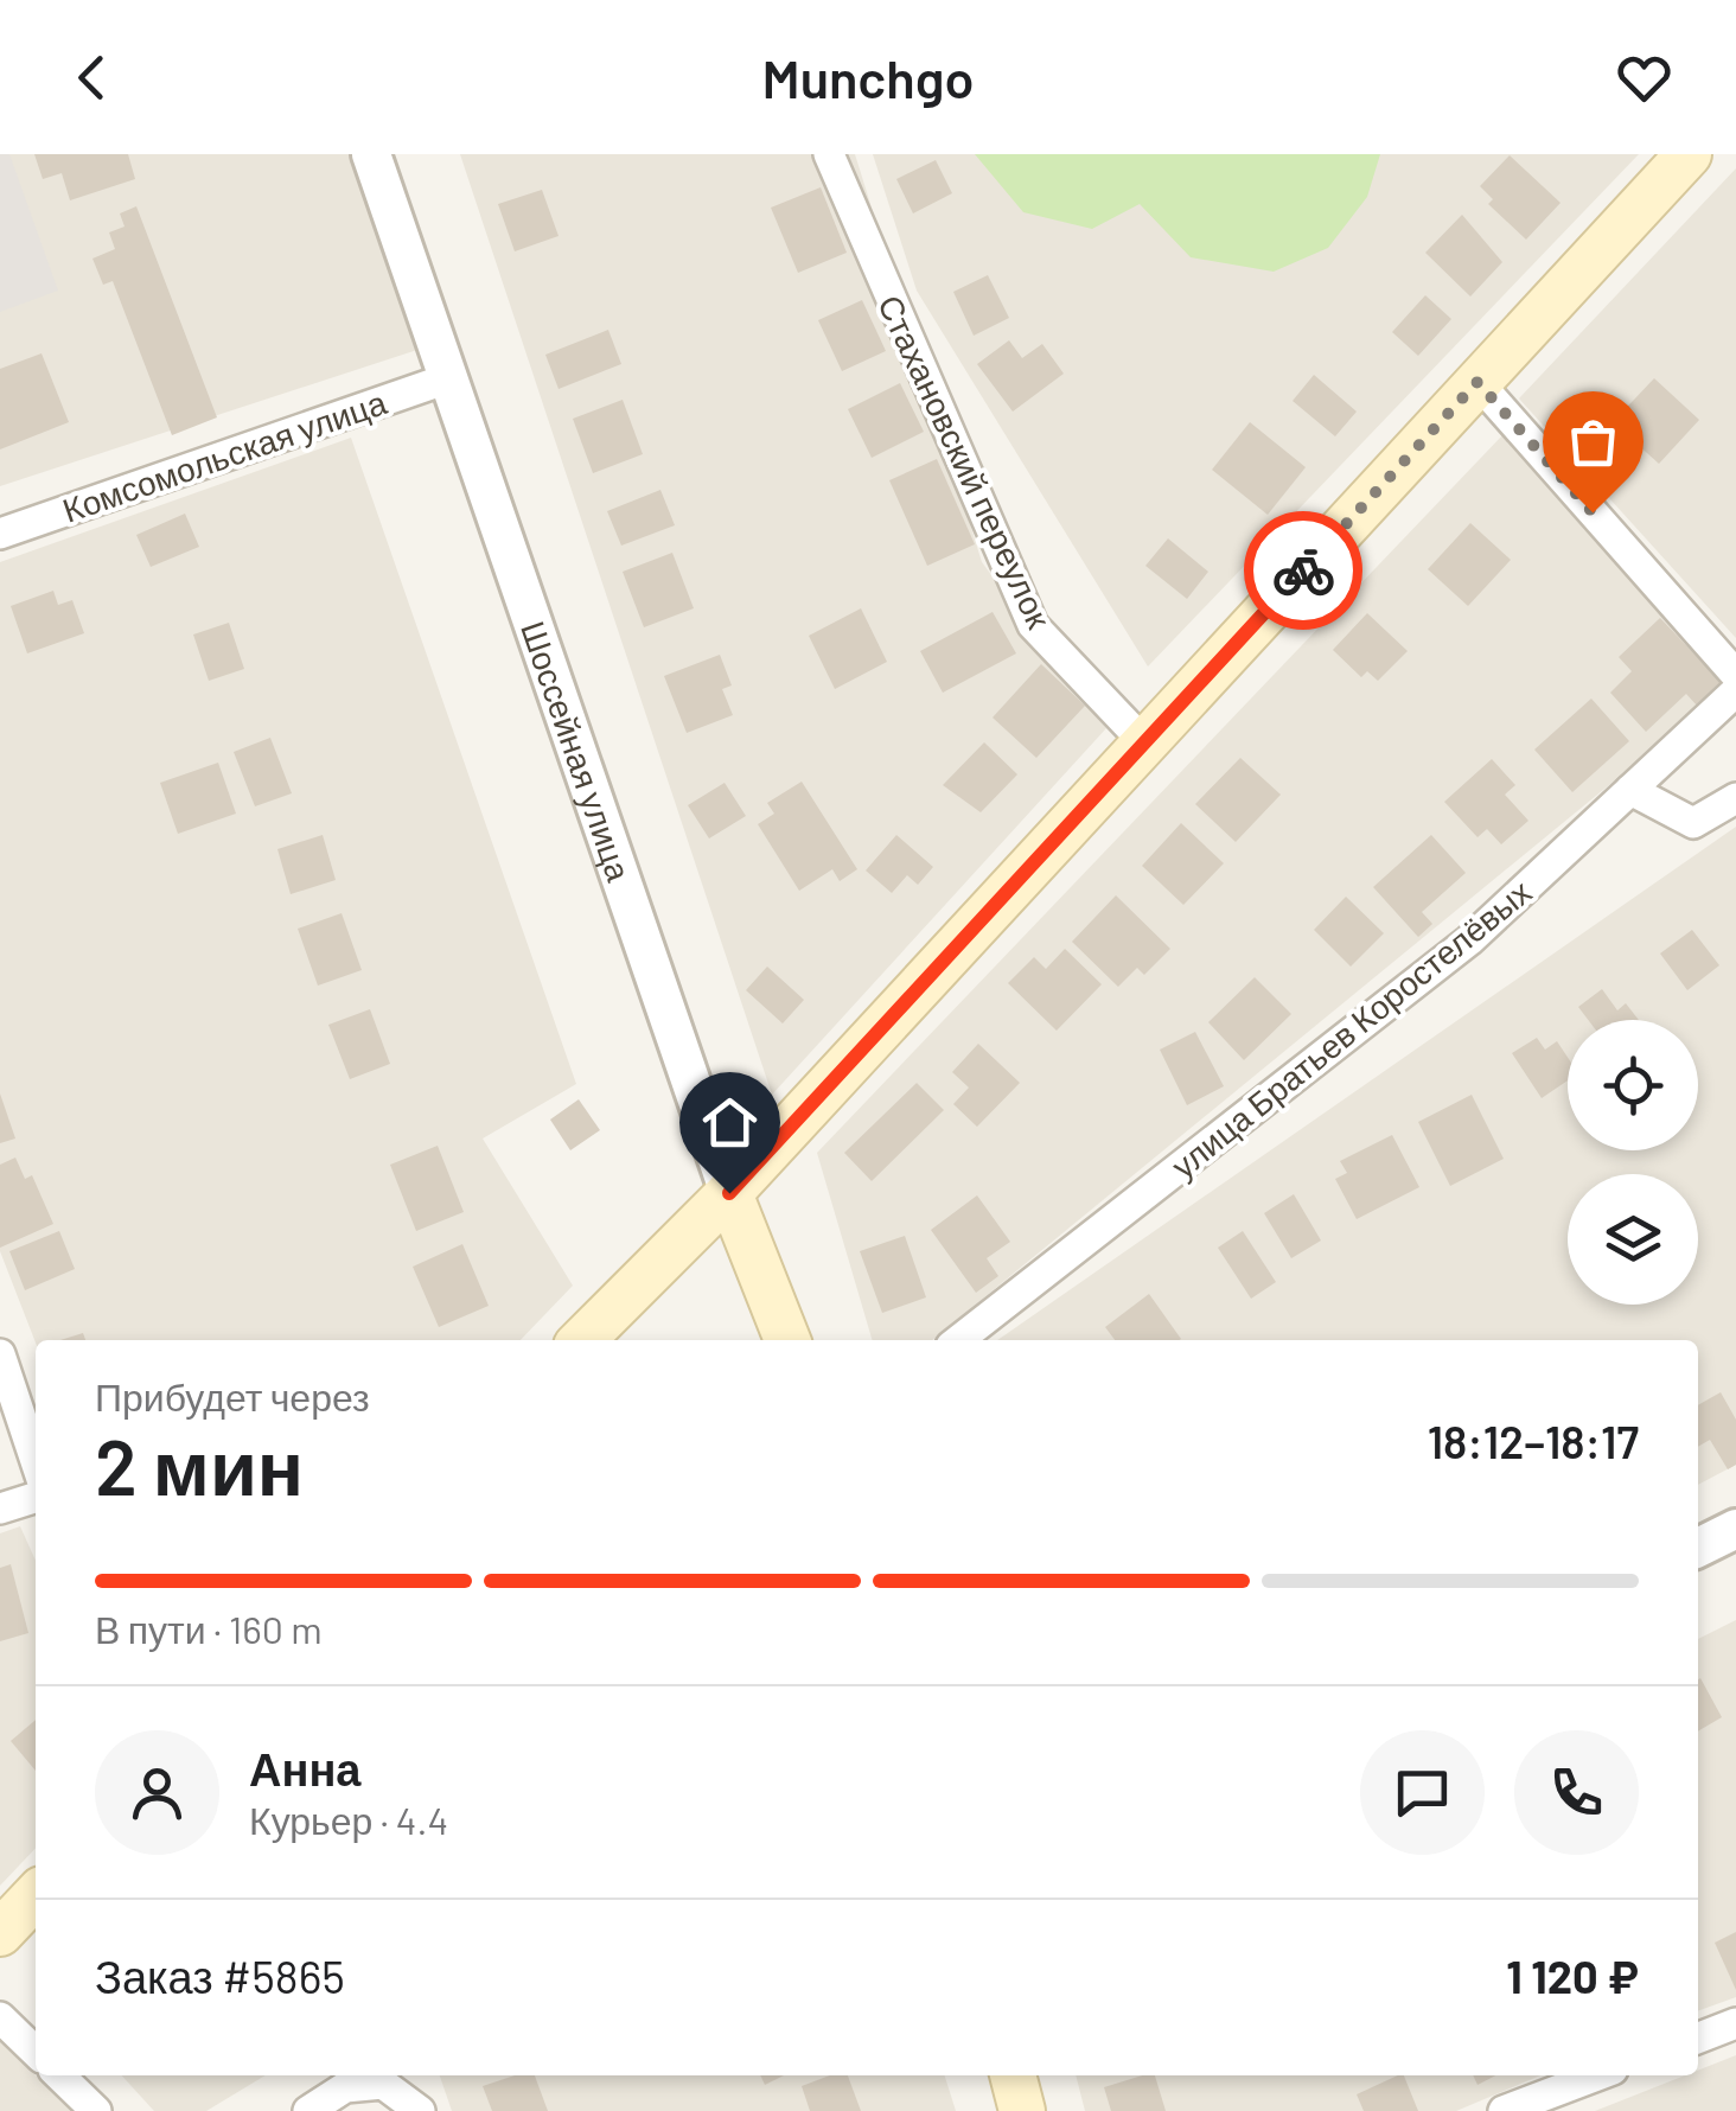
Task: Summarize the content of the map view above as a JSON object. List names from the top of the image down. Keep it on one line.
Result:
{"streets":{"main road":["Шоссейная улица"],"street":["Комсомольская улица","Стахановский переулок","улица Братьев Коростелёвых"]},"crossings":[["Комсомольская улица","Шоссейная улица"]],"page":{"header":"Munchgo","heading":["2 мин","Прибудет через","18:12–18:17"],"panel":["Анна","Курьер · 4.4","Заказ #5865","1 120 ₽"],"bar":"В пути · 160 m"}}
